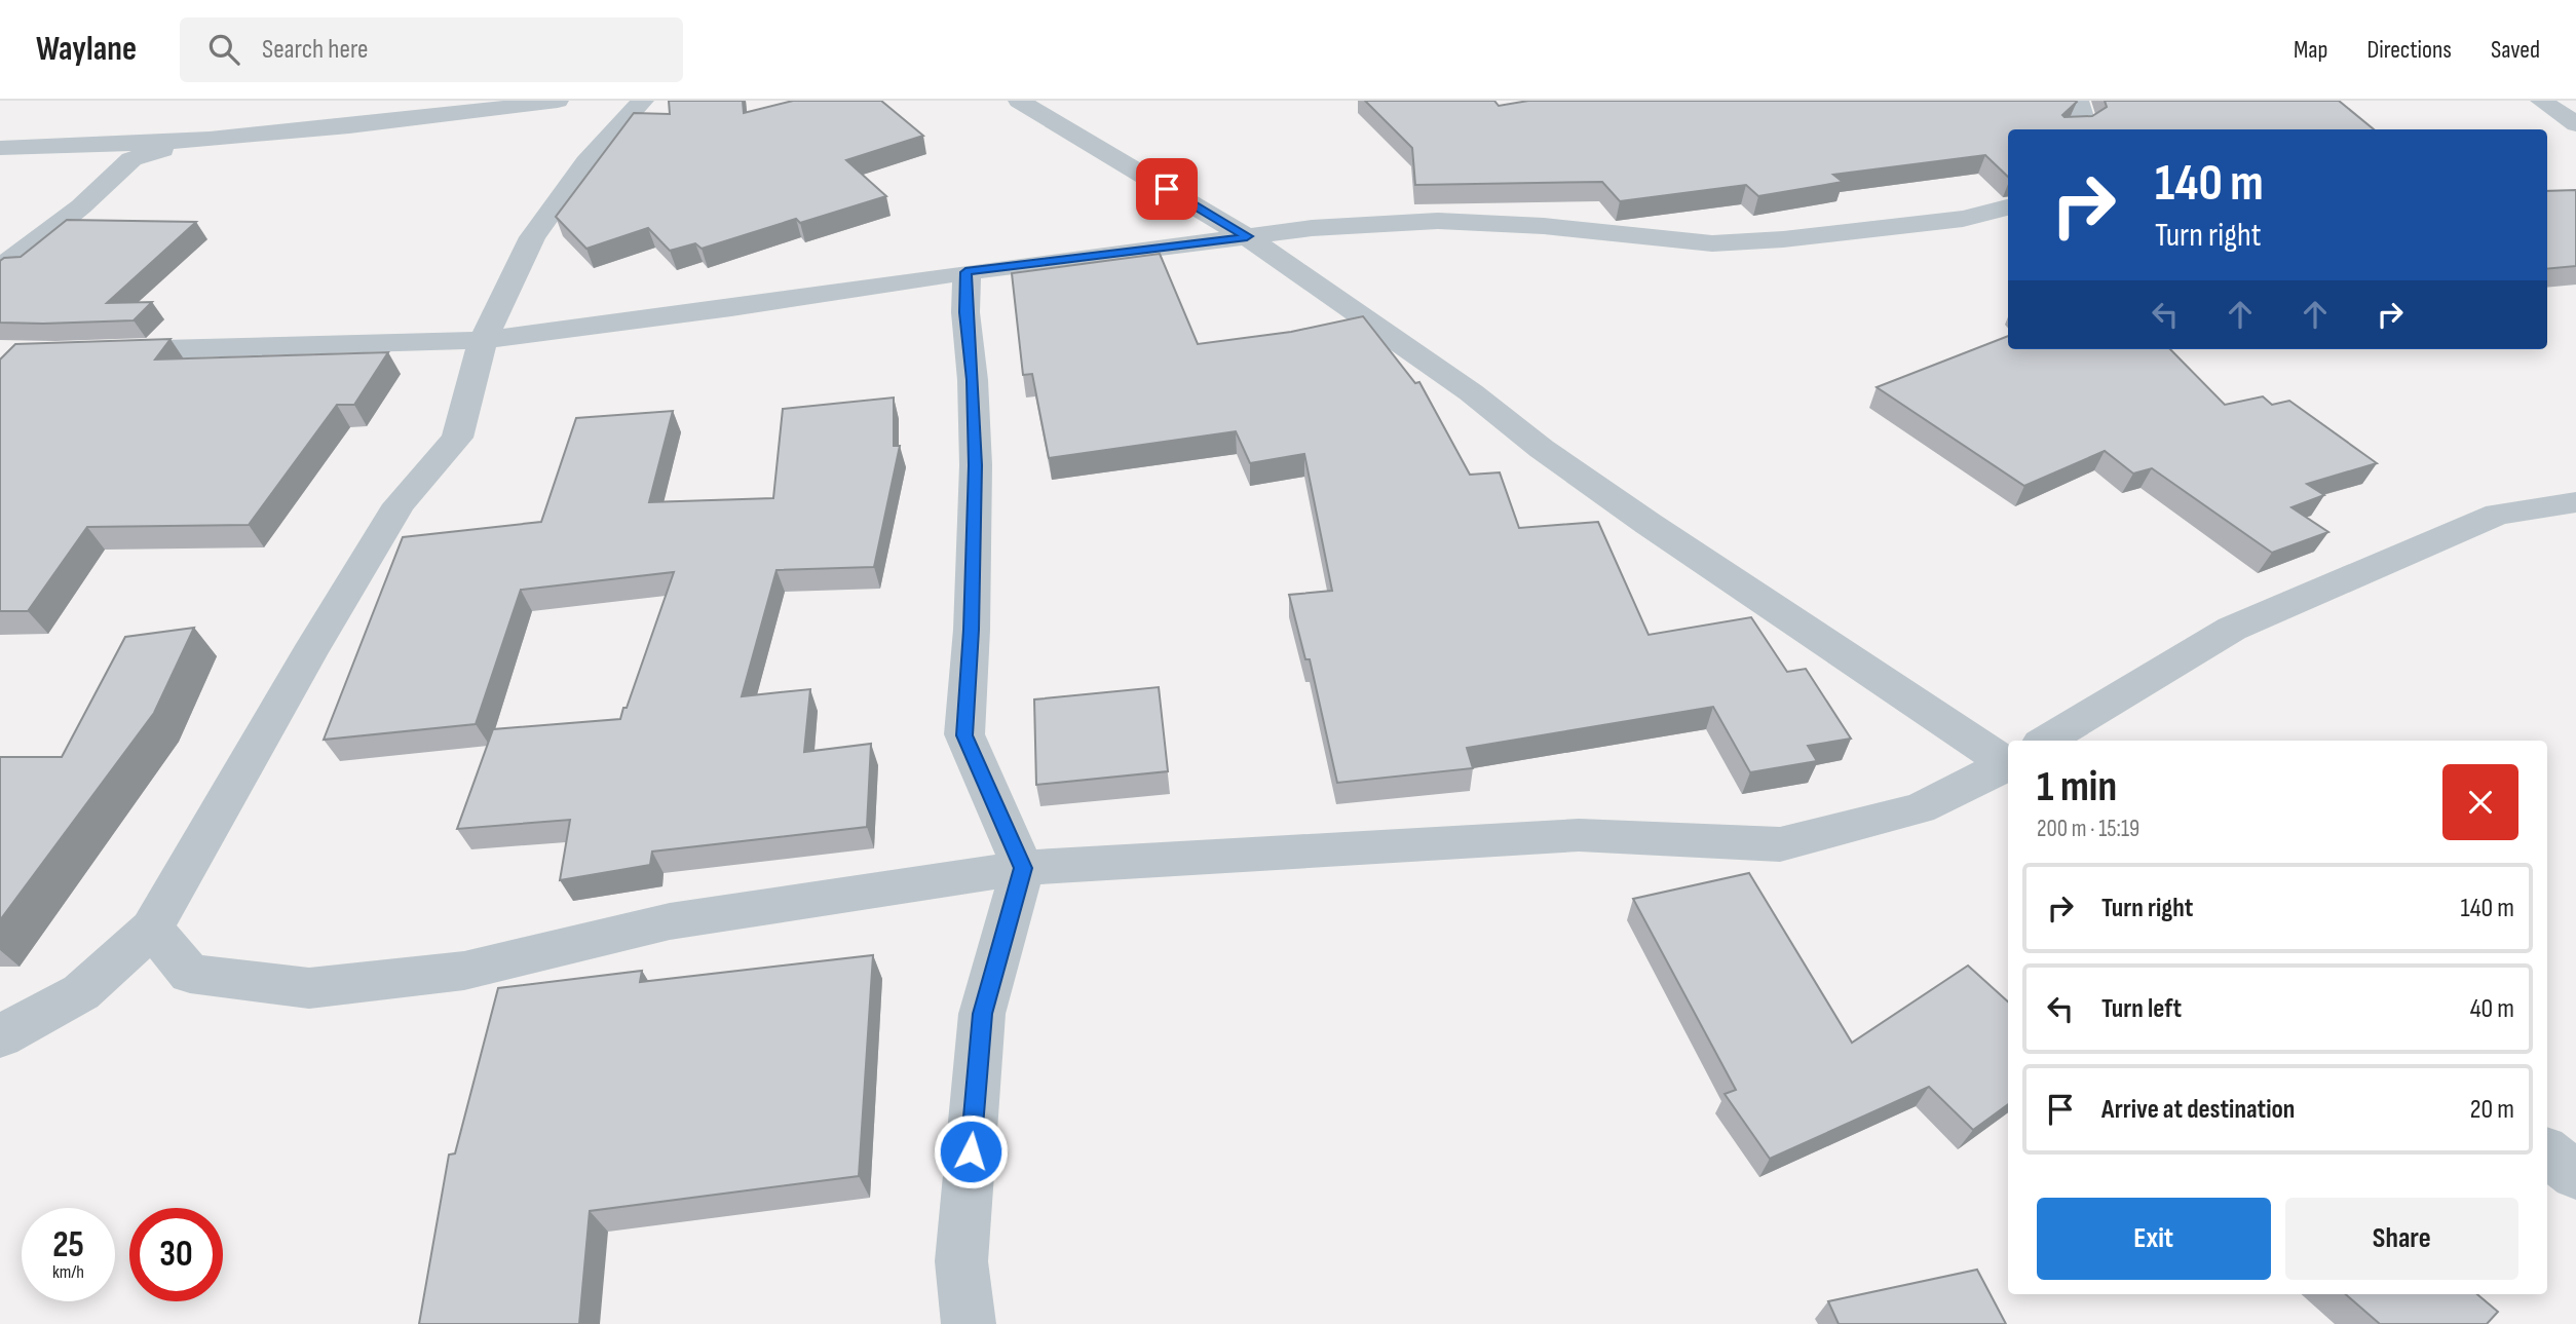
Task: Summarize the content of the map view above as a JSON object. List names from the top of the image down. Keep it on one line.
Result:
{"page":{"header":"Waylane","search":"Search here","nav":["Map","Directions","Saved"],"turn":["140 m","Turn right"],"heading":["1 min","200 m · 15:19"],"list":[{"name":"Turn right","value":"140 m"},{"name":"Turn left","value":"40 m"},{"name":"Arrive at destination","value":"20 m"}],"buttons":["Exit","Share"],"speed":"25 km/h","limit":"30"}}
